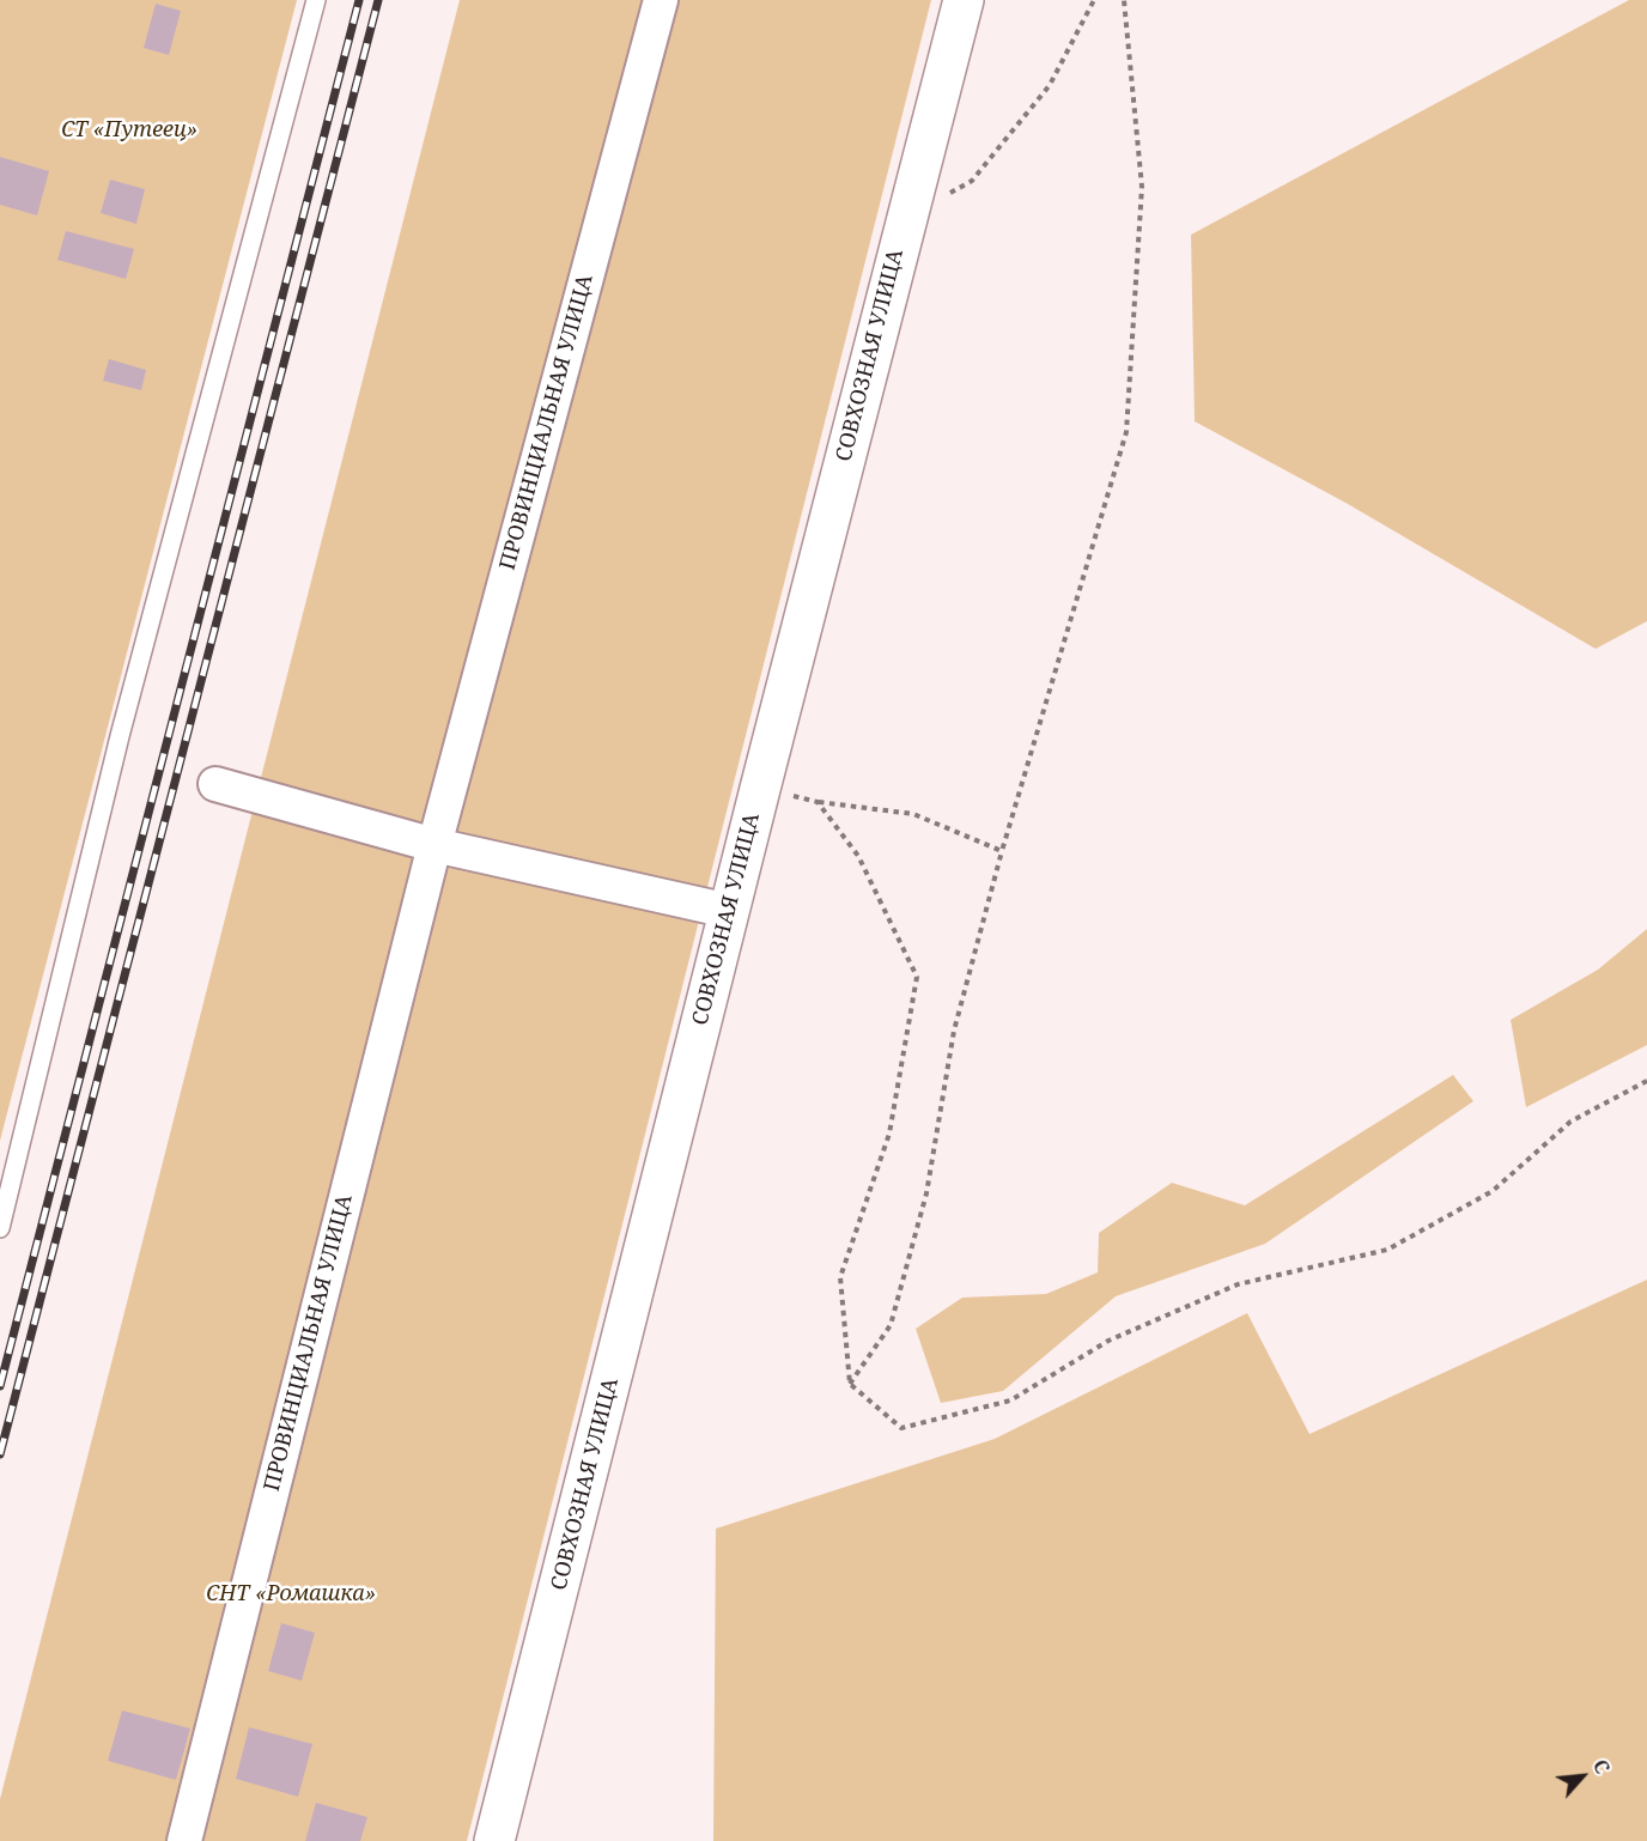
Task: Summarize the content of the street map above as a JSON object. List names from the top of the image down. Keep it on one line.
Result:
{"streets":{"street":["СОВХОЗНАЯ УЛИЦА","ПРОВИНЦИАЛЬНАЯ УЛИЦА"]},"parks":["СТ «Путеец»","СНТ «Ромашка»"],"north":"top right"}
